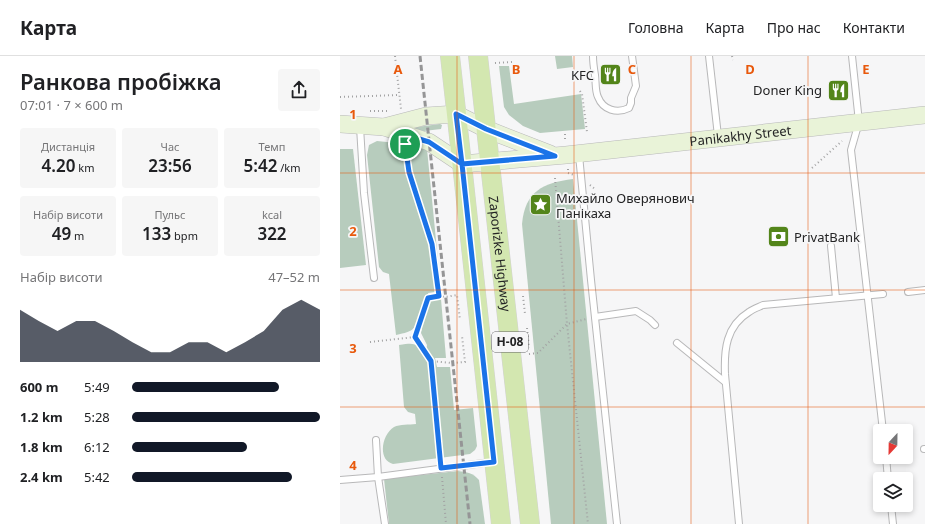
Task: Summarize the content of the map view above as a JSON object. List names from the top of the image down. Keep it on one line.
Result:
{"streets":{"main road":["Panikakhy Street","Zaporizke Highway","Н-08"]},"crossings":[["Panikakhy Street","Zaporizke Highway"]],"places":{"restaurant":["KFC","Doner King"],"place":["Михайло Оверянович Панікаха"],"bank":["PrivatBank"]},"north":"bottom","page":{"header":"Карта","nav":["Головна","Карта","Про нас","Контакти"],"heading":["Ранкова пробіжка","07:01 · 7 × 600 m"],"stats":[["Дистанція","4.20 km"],["Час","23:56"],["Темп","5:42 /km"],["Набір висоти","49 m"],["Пульс","133 bpm"],["kcal","322"]],"chart":["Набір висоти","47–52 m"],"list":[{"name":"600 m","note":"5:49"},{"name":"1.2 km","note":"5:28"},{"name":"1.8 km","note":"6:12"},{"name":"2.4 km","note":"5:42"}]},"grid":{"columns":["A","B","C","D","E"],"rows":["1","2","3","4"]}}
